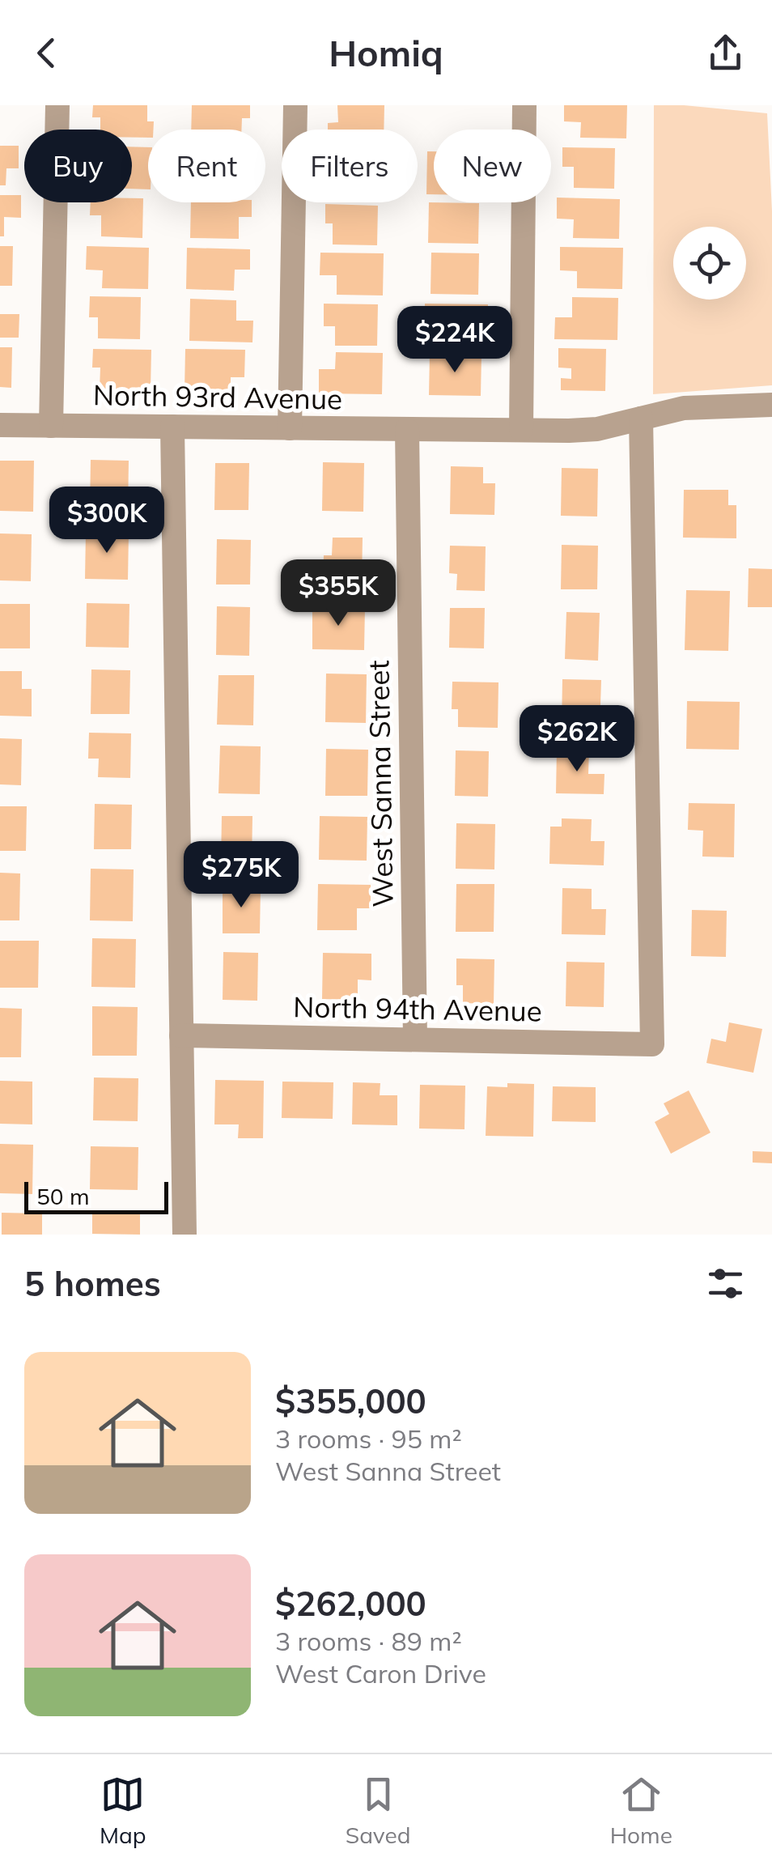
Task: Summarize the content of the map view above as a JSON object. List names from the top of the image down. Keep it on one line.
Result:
{"streets":{"street":["North 93rd Avenue","West Sanna Street","North 94th Avenue"]},"crossings":[["North 93rd Avenue","West Sanna Street"],["North 93rd Avenue","North 94th Avenue"],["West Sanna Street","North 94th Avenue"]],"scale_bar":"50 m","page":{"header":"Homiq","chip":["Buy","Rent","Filters","New"],"price":["$224K","$300K","$355K","$262K","$275K"],"scale":"50 m","heading":"5 homes","list":[{"name":"$355,000","note":"3 rooms · 95 m² · West Sanna Street"},{"name":"$262,000","note":"3 rooms · 89 m² · West Caron Drive"}],"tabs":["Map","Saved","Home"]}}
